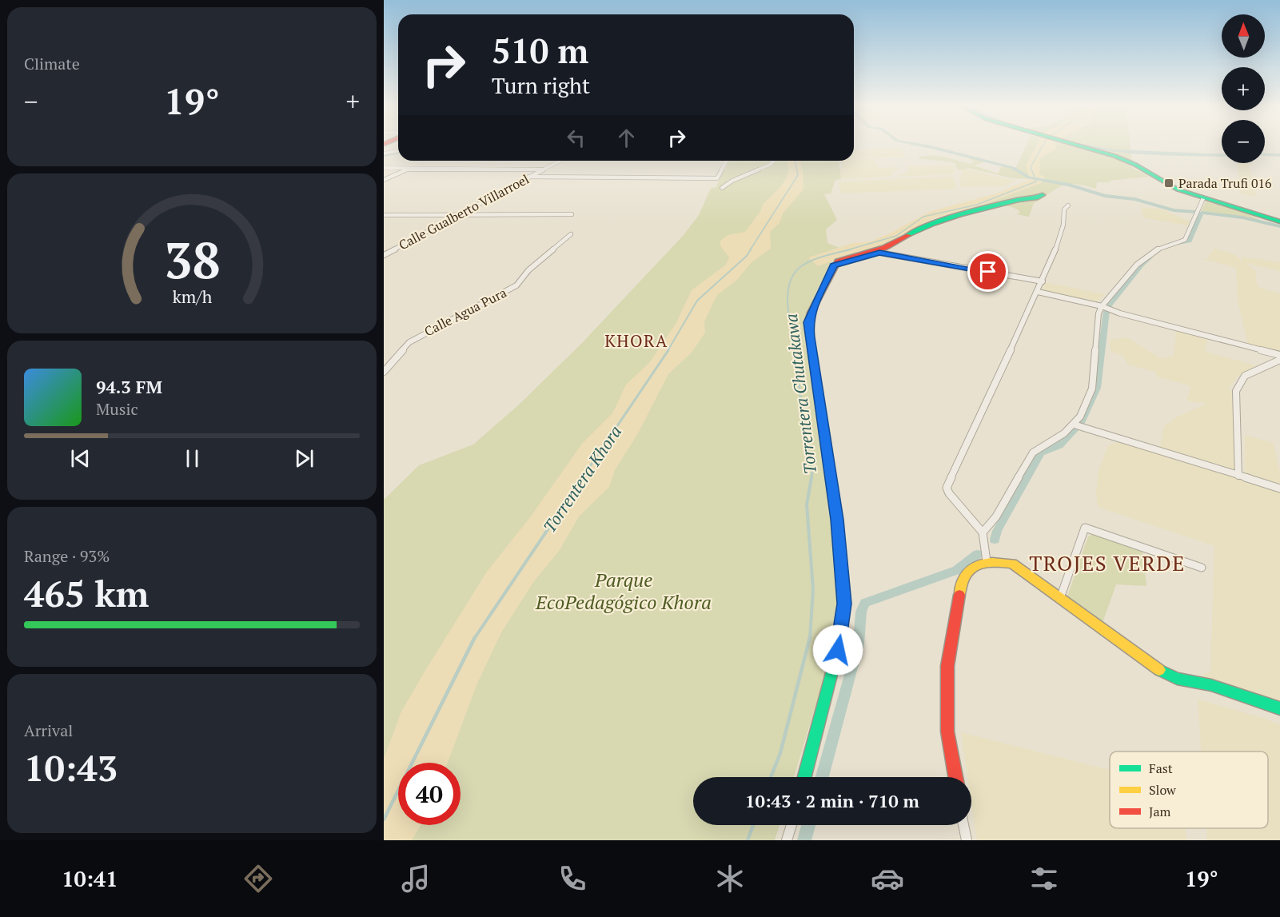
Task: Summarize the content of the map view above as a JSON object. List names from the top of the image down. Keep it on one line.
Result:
{"streets":{"street":["Calle Gualberto Villarroel","Calle Agua Pura"]},"districts":["KHORA","TROJES VERDE"],"water":["Torrentera Chutakawa","Torrentera Khora"],"parks":["Parque EcoPedagógico Khora"],"places":{"transit":["Parada Trufi 016"]},"legend":["Fast","Slow","Jam"],"north":"top","page":{"tile":["Climate",["Range · 93%","465 km"],["Arrival","10:43"]],"map_buttons":["+","−"],"turn":["510 m","Turn right"],"heat":["−","19°","+"],"song":["94.3 FM","Music"],"limit":"40","trip":"10:43 · 2 min · 710 m","tabs":["10:41","19°"],"gauge":["38","km/h"]}}
